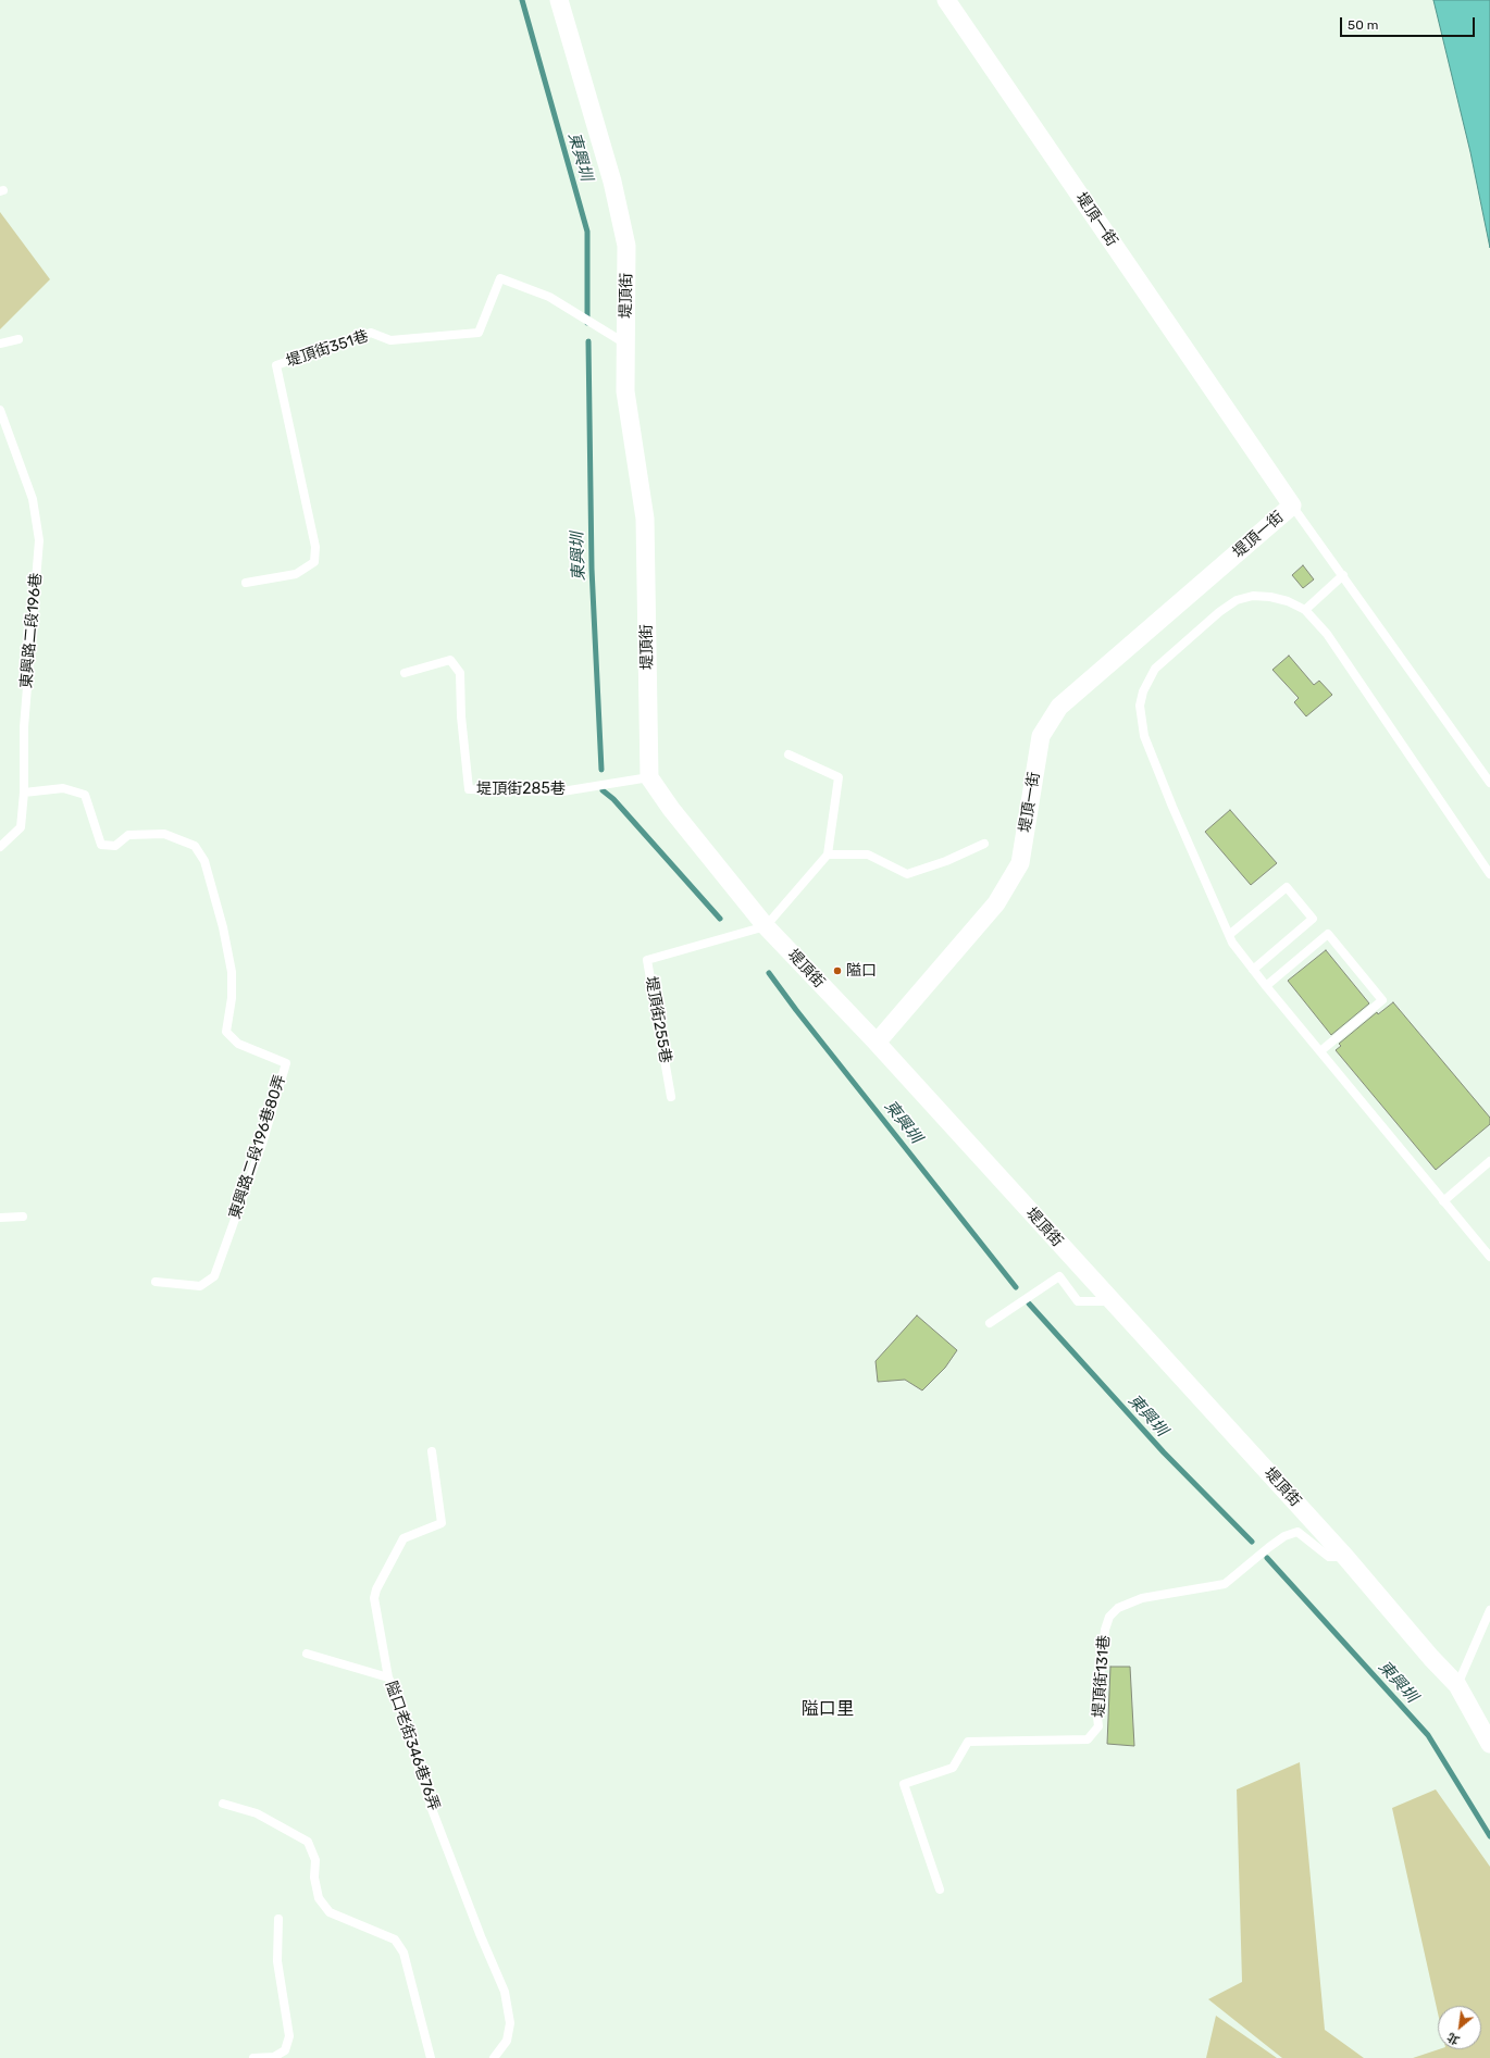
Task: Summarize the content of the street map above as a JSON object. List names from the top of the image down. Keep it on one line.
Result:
{"streets":{"street":["堤頂一街","堤頂街"],"lane":["堤頂街351巷","東興路二段196巷","堤頂街285巷","堤頂街255巷","東興路二段196巷80弄","堤頂街131巷","隘口老街346巷76弄"]},"crossings":[["堤頂一街","堤頂街"],["堤頂街","堤頂街351巷"],["堤頂街","堤頂街285巷"],["堤頂街","堤頂街255巷"],["堤頂街","堤頂街131巷"],["東興路二段196巷","東興路二段196巷80弄"]],"districts":["隘口里"],"water":["東興圳"],"places":["隘口"],"scale_bar":"50 m","north":"bottom left"}
